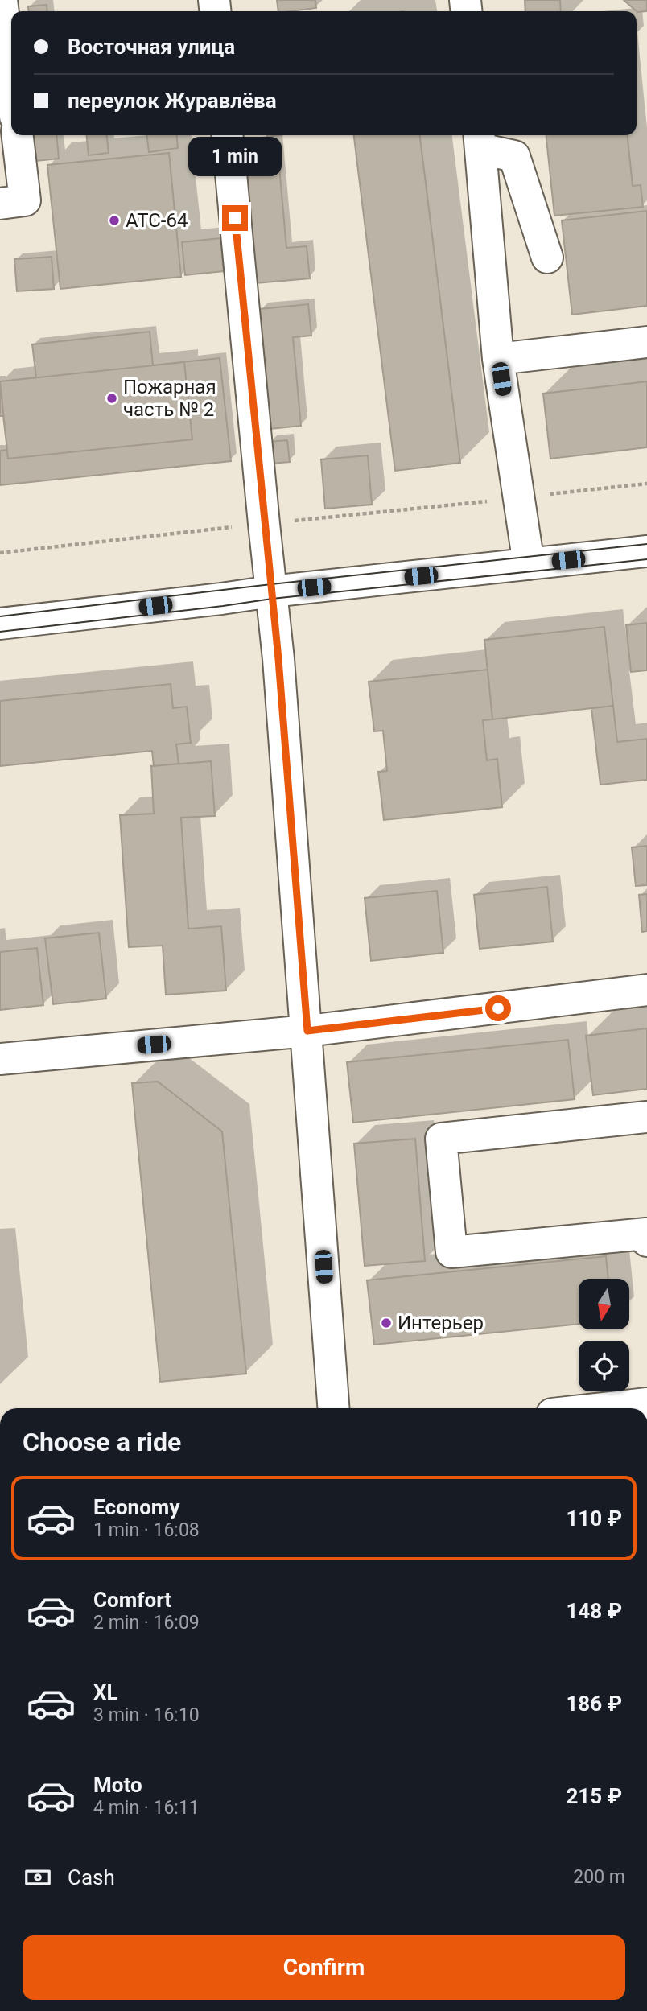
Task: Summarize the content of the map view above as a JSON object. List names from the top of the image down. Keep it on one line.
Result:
{"places":["АТС-64","Пожарная часть № 2","Интерьер"],"north":"bottom","page":{"banner":["Восточная улица","переулок Журавлёва"],"bubble":"1 min","heading":"Choose a ride","list":[{"name":"Economy","note":"1 min · 16:08","value":"110 ₽"},{"name":"Comfort","note":"2 min · 16:09","value":"148 ₽"},{"name":"XL","note":"3 min · 16:10","value":"186 ₽"},{"name":"Moto","note":"4 min · 16:11","value":"215 ₽"}],"pay":["Cash","200 m"],"buttons":"Confirm"}}
